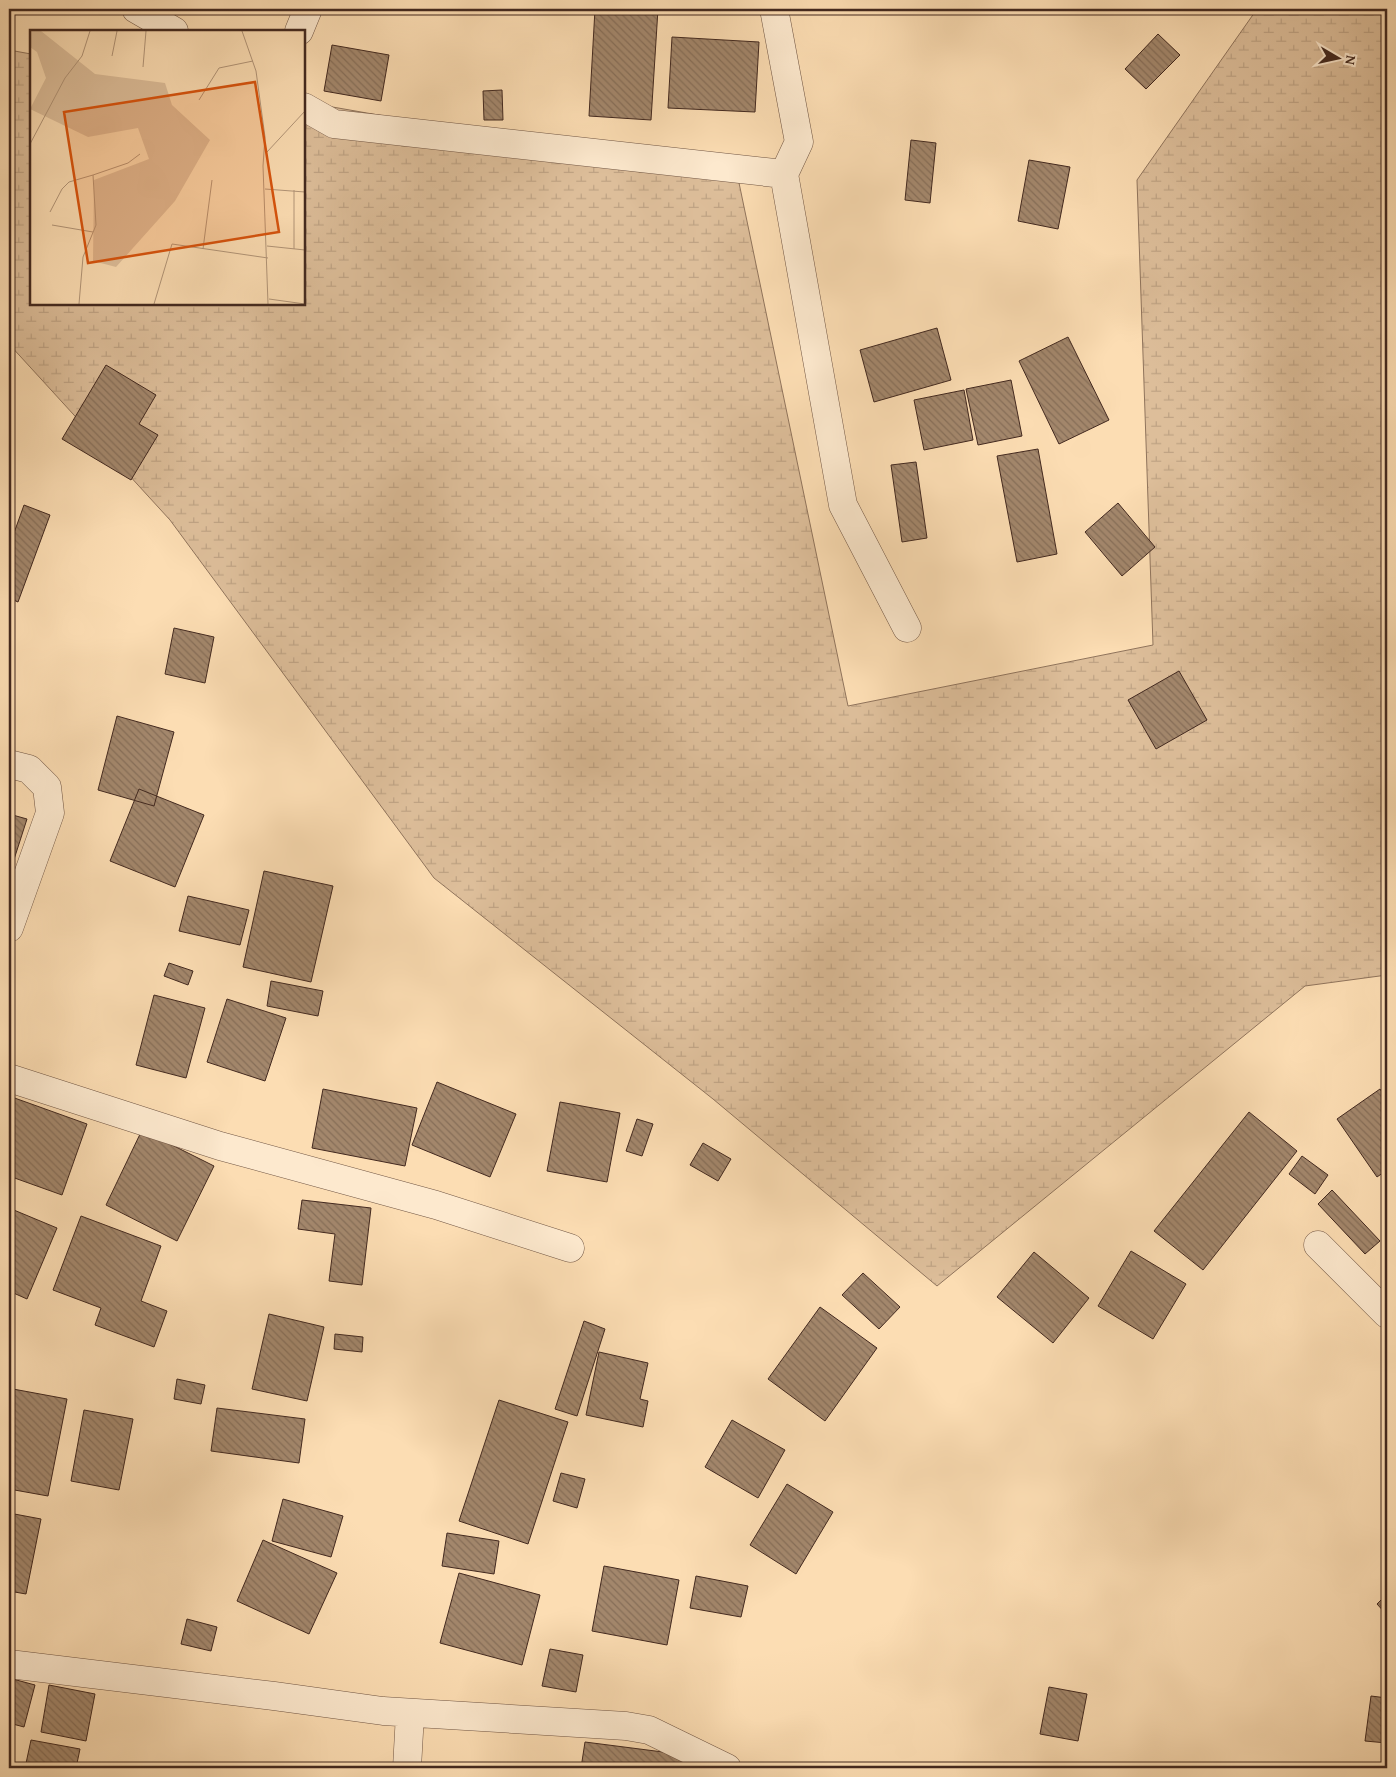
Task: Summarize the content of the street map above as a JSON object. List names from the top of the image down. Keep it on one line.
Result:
{"north":"right"}
